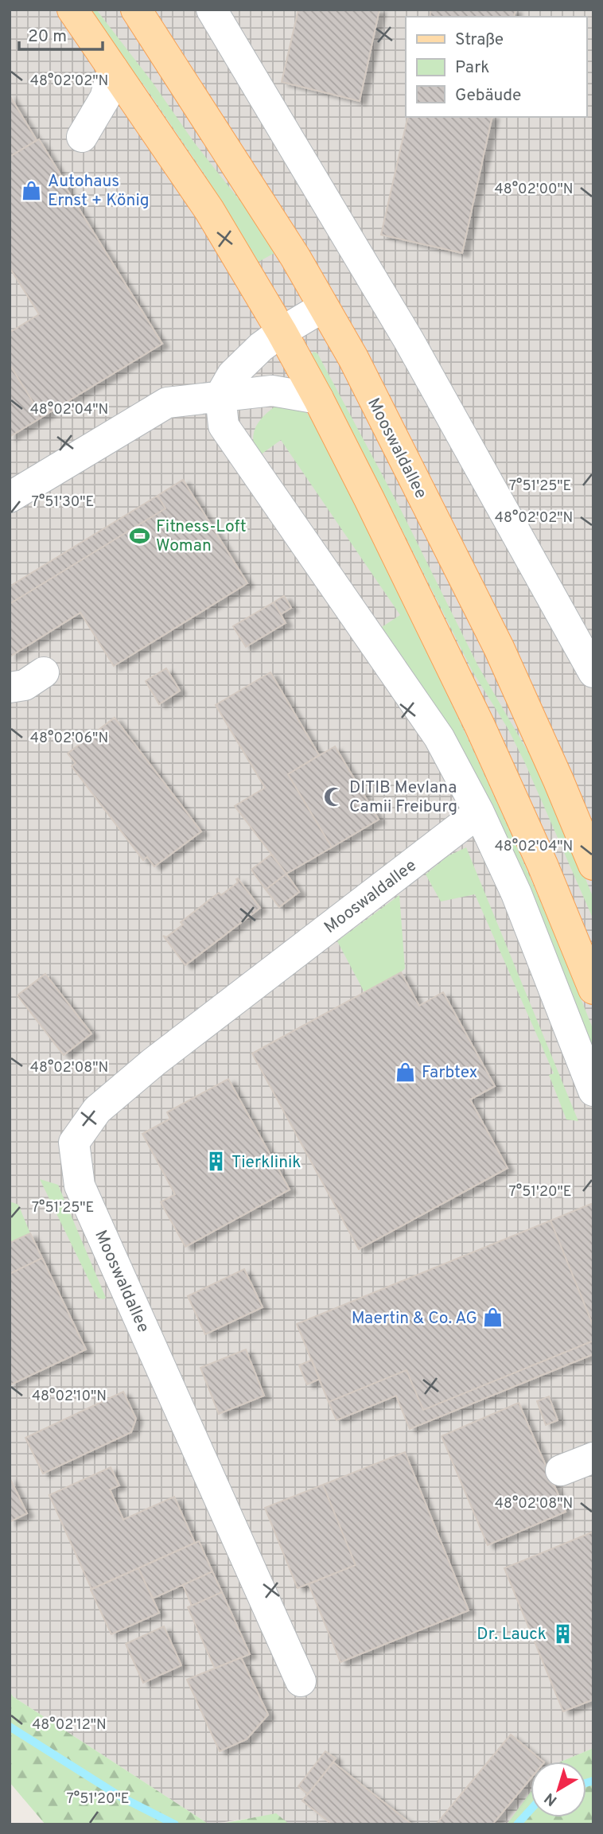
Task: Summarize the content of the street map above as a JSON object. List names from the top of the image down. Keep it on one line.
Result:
{"streets":{"main road":["Mooswaldallee"]},"places":{"shop":["Autohaus Ernst + König","Farbtex","Maertin & Co. AG"],"sports":["Fitness-Loft Woman"],"mosque":["DITIB Mevlana Camii Freiburg"],"building":["Tierklinik","Dr. Lauck"]},"legend":["Straße","Park","Gebäude"],"scale_bar":"20 m","north":"bottom left","coordinates":["48°02'02\"N","48°02'00\"N","48°02'04\"N","7°51'25\"E","7°51'30\"E","48°02'06\"N","48°02'08\"N","7°51'20\"E","48°02'10\"N","48°02'12\"N"]}
